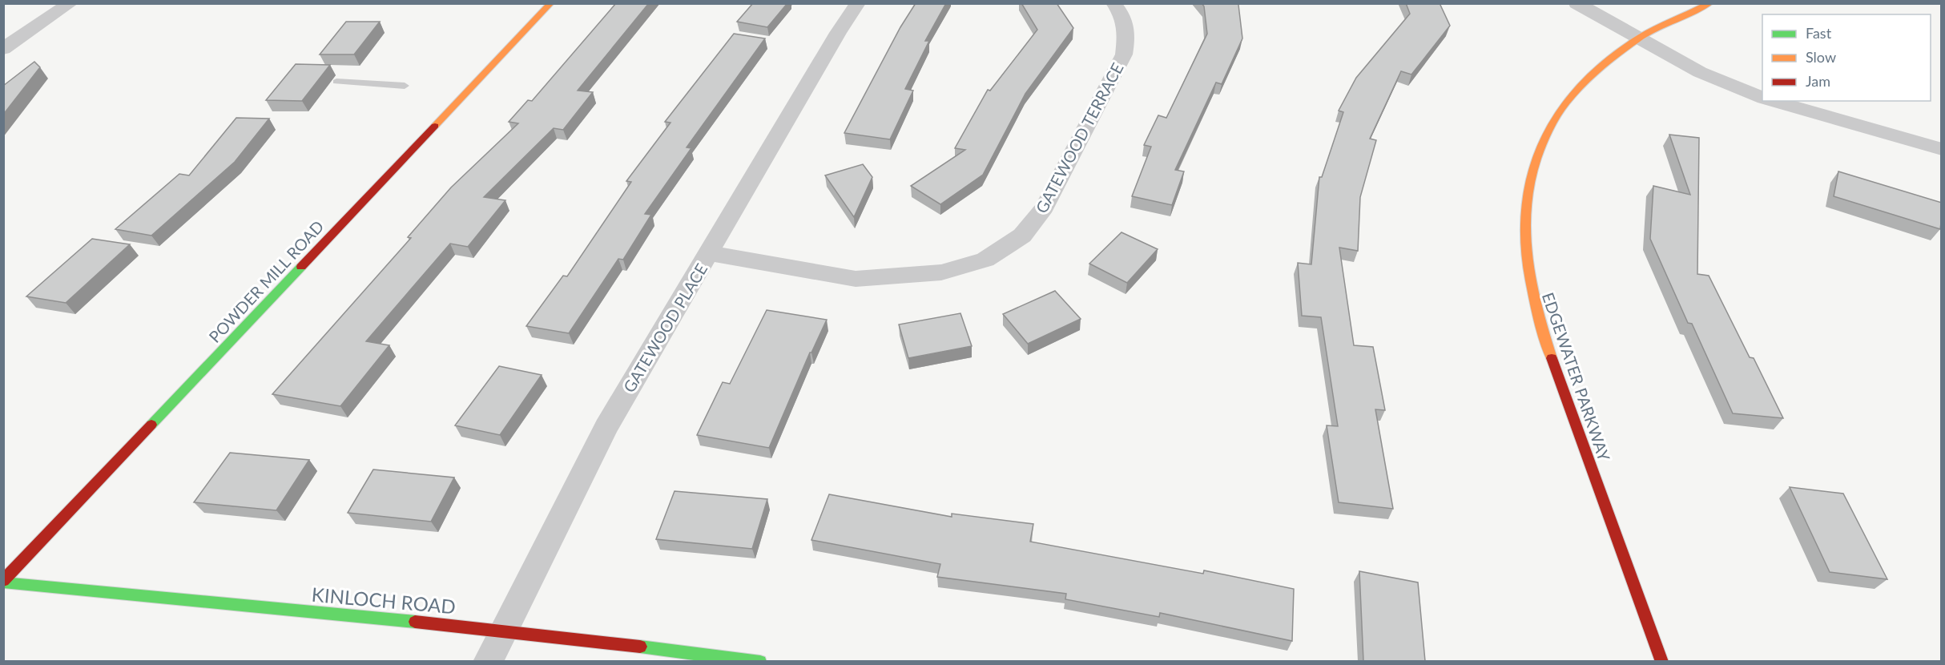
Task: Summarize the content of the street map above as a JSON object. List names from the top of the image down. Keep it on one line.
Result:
{"streets":{"street":["GATEWOOD TERRACE","POWDER MILL ROAD","GATEWOOD PLACE","EDGEWATER PARKWAY","KINLOCH ROAD"]},"crossings":[["GATEWOOD TERRACE","GATEWOOD PLACE"],["POWDER MILL ROAD","KINLOCH ROAD"],["GATEWOOD PLACE","KINLOCH ROAD"]],"legend":["Fast","Slow","Jam"]}
